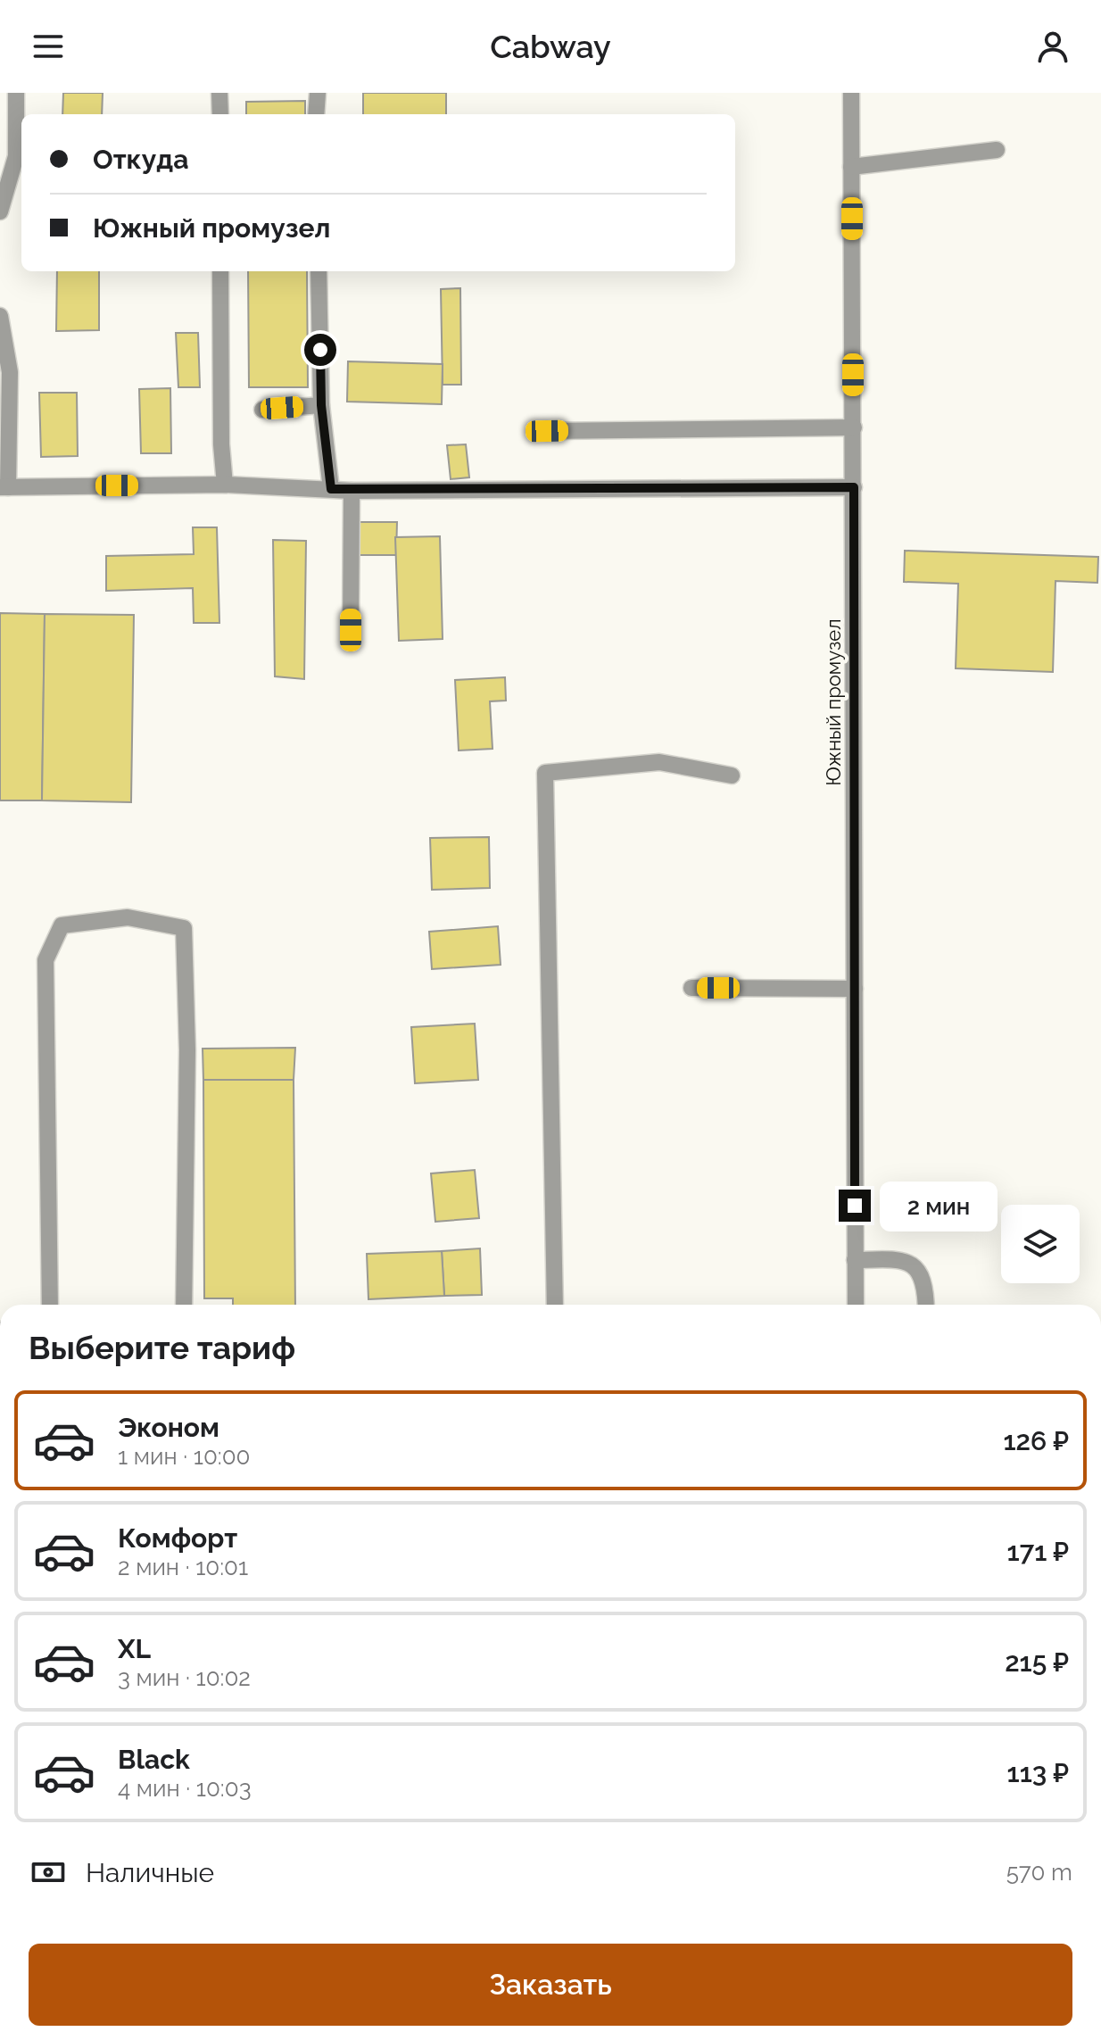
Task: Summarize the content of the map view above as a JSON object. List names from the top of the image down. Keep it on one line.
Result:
{"streets":{"street":["Южный промузел"]},"page":{"header":"Cabway","banner":["Откуда","Южный промузел"],"bubble":"2 мин","heading":"Выберите тариф","list":[{"name":"Эконом","note":"1 мин · 10:00","value":"126 ₽"},{"name":"Комфорт","note":"2 мин · 10:01","value":"171 ₽"},{"name":"XL","note":"3 мин · 10:02","value":"215 ₽"},{"name":"Black","note":"4 мин · 10:03","value":"113 ₽"}],"pay":["Наличные","570 m"],"buttons":"Заказать"}}
